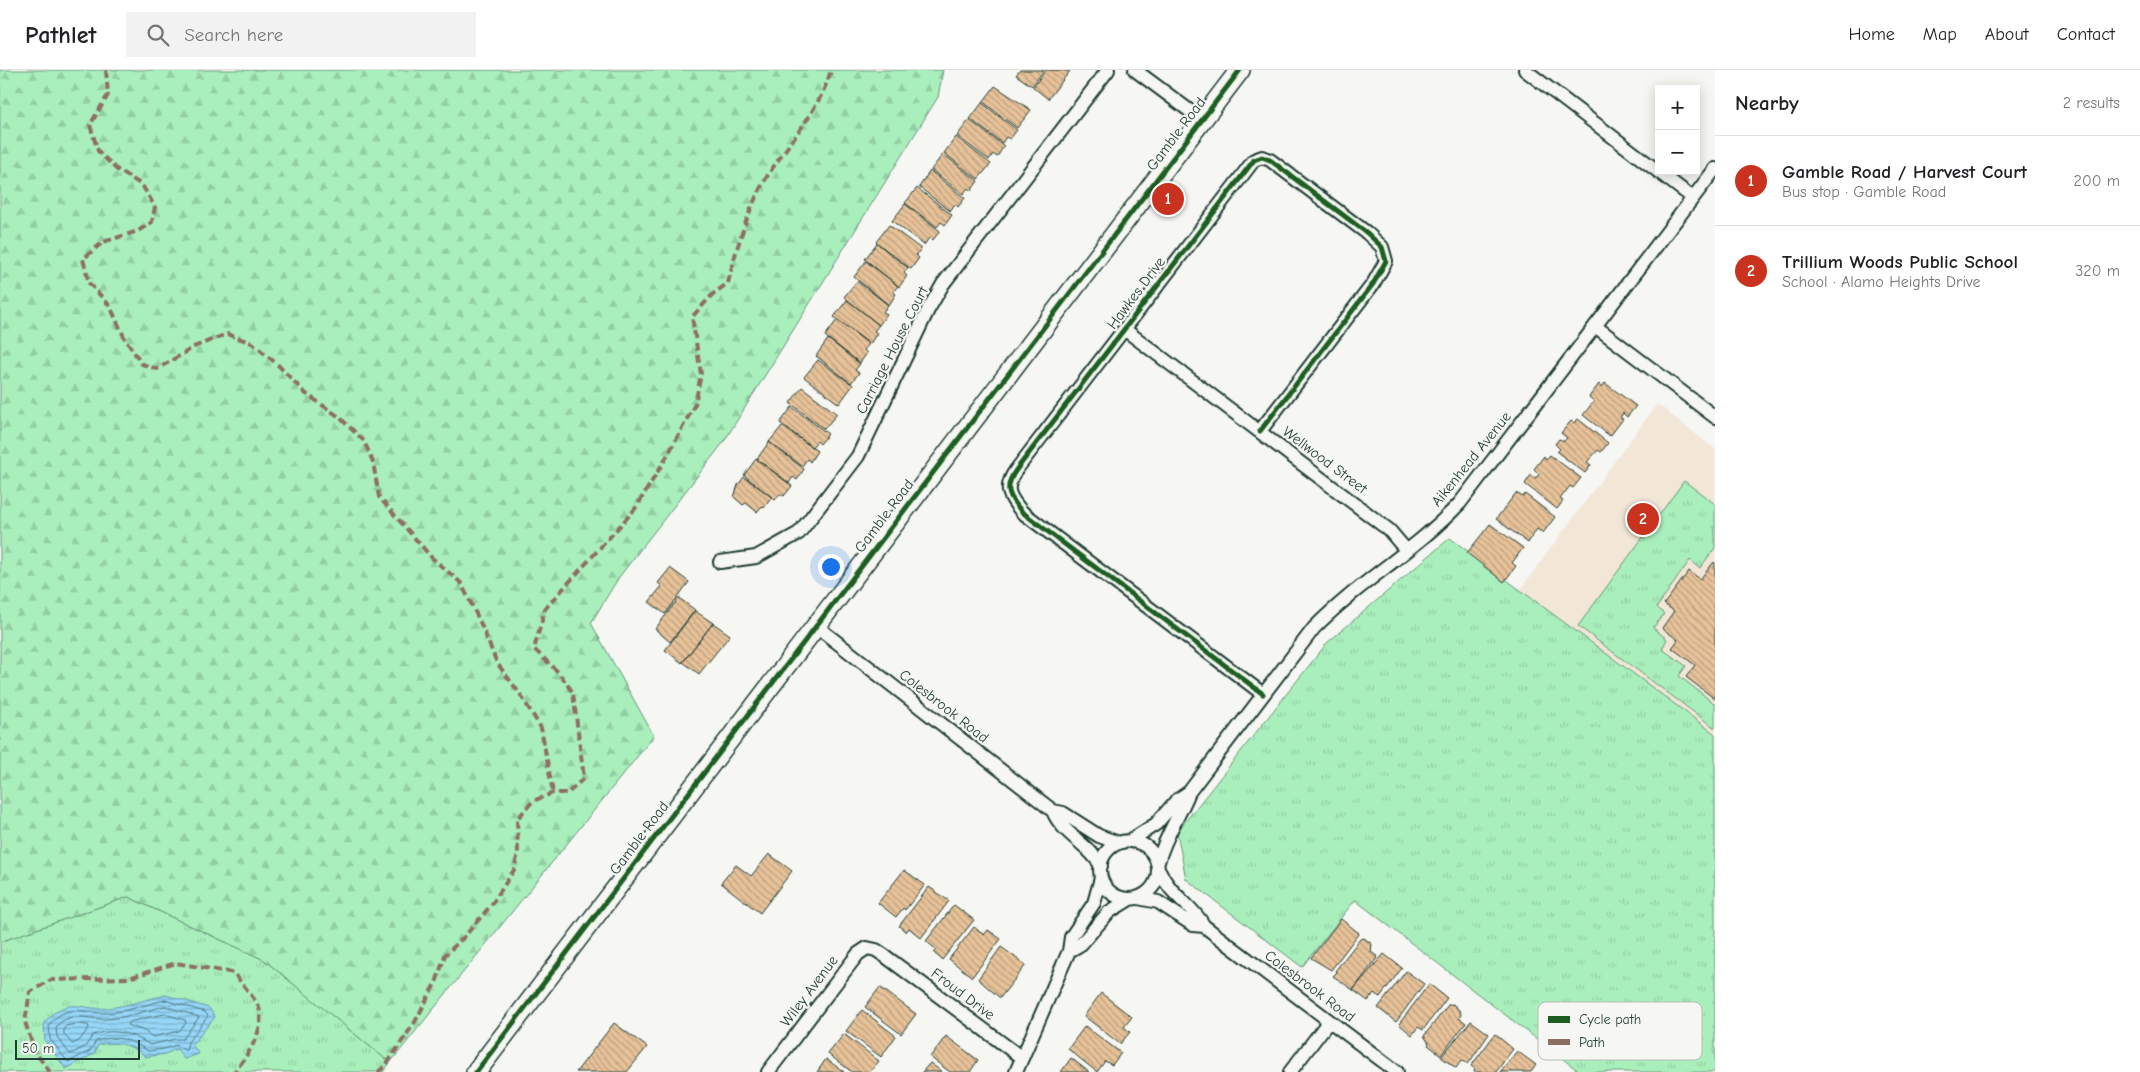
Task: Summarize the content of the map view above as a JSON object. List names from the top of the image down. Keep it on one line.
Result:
{"streets":{"main road":["Gamble Road"],"street":["Hawkes Drive","Carriage House Court","Aikenhead Avenue","Wellwood Street","Colesbrook Road","Wiley Avenue","Froud Drive"]},"crossings":[["Gamble Road","Colesbrook Road"],["Hawkes Drive","Aikenhead Avenue"],["Hawkes Drive","Wellwood Street"],["Aikenhead Avenue","Wellwood Street"],["Aikenhead Avenue","Colesbrook Road"],["Wiley Avenue","Froud Drive"]],"legend":["Cycle path","Path"],"scale_bar":"50 m","page":{"header":"Pathlet","search":"Search here","nav":["Home","Map","About","Contact"],"heading":["Nearby","2 results"],"map_buttons":["+","−"],"list":[{"mark":"1","name":"Gamble Road / Harvest Court","note":"Bus stop · Gamble Road","value":"200 m"},{"mark":"2","name":"Trillium Woods Public School","note":"School · Alamo Heights Drive","value":"320 m"}],"pins":["1","2"],"scale":"50 m"}}
